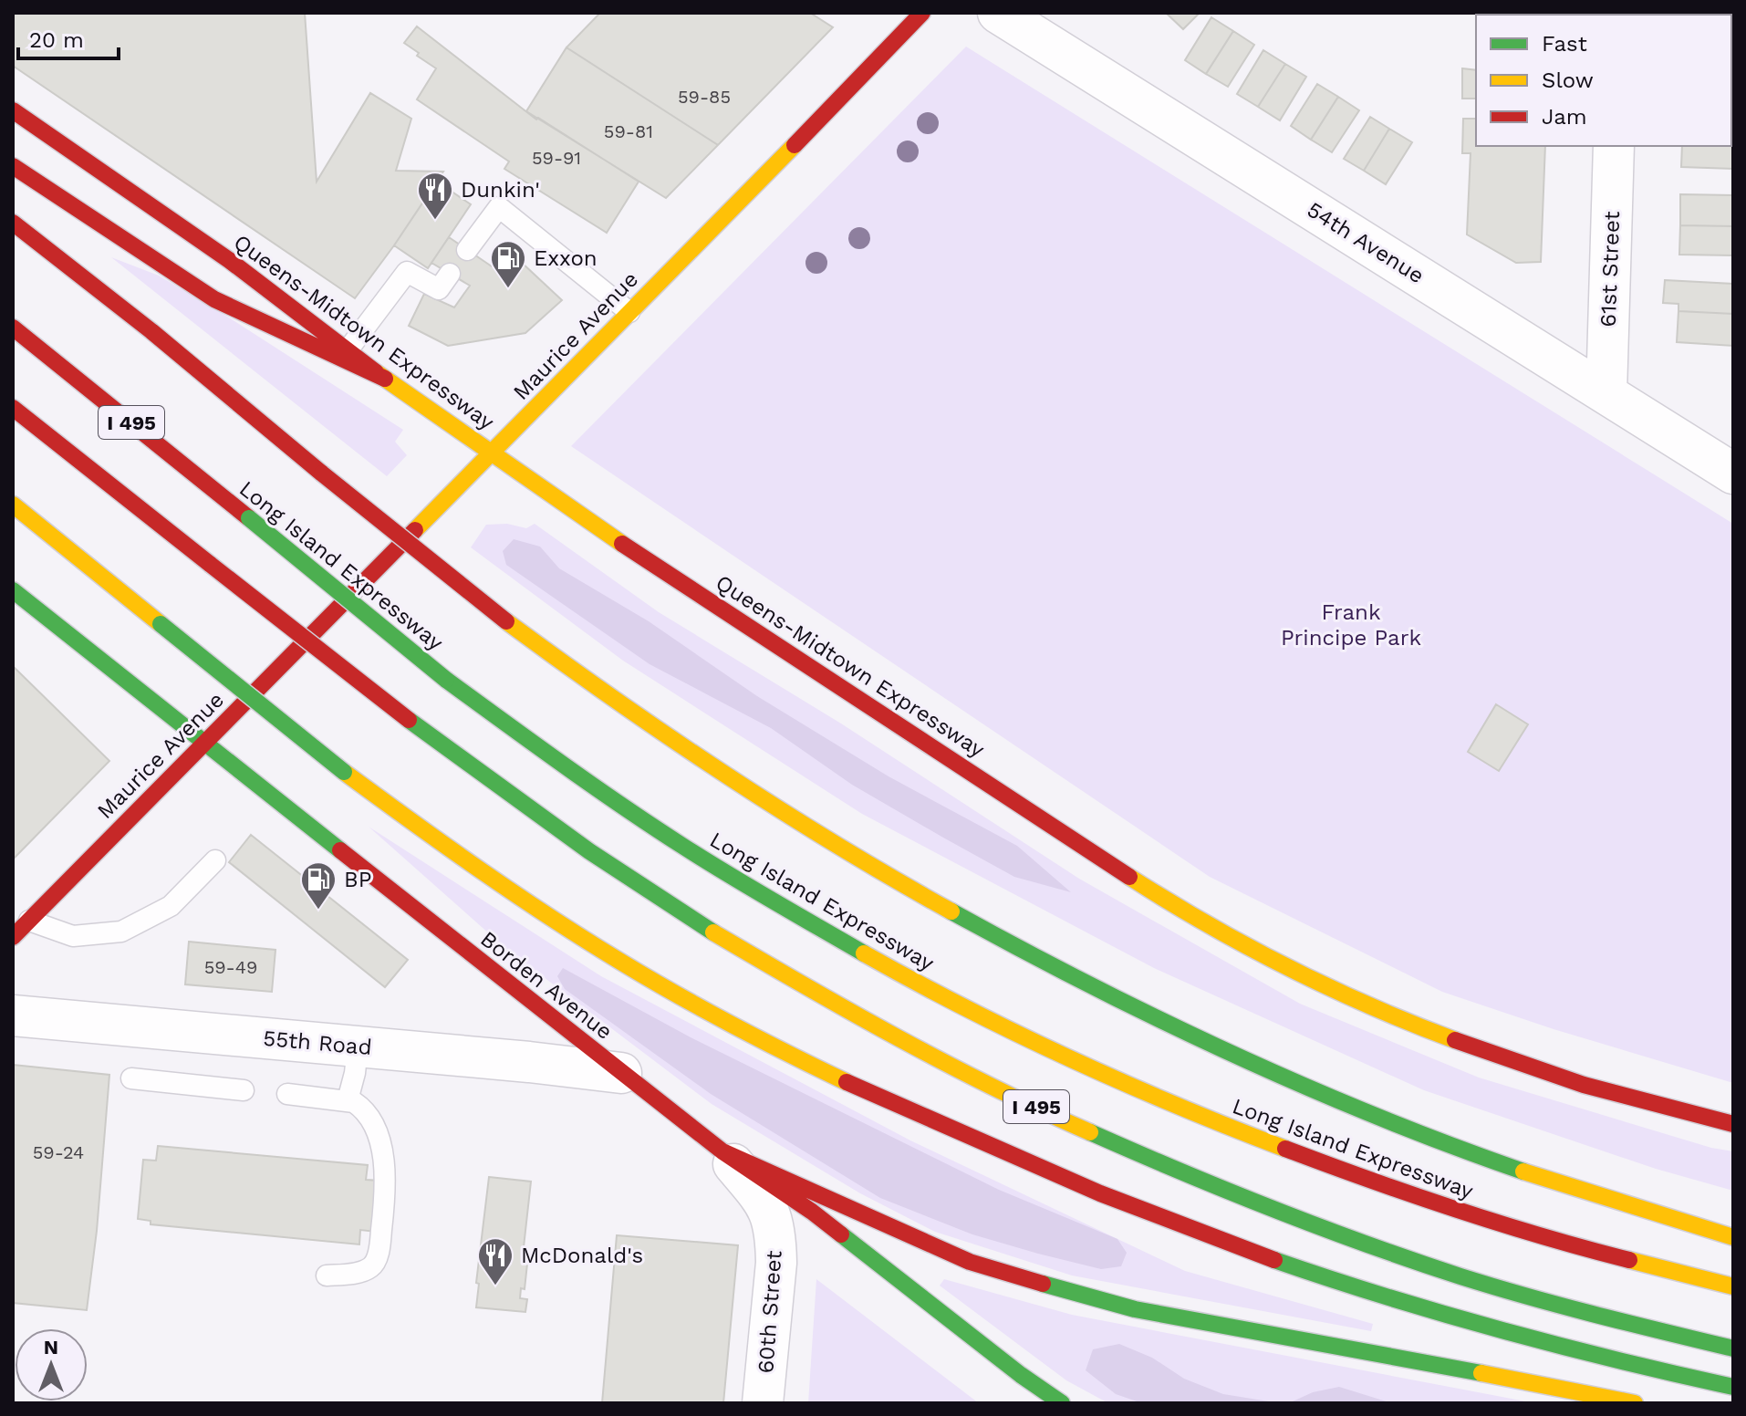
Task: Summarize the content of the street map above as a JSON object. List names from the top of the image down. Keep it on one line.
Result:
{"streets":{"main road":["Queens-Midtown Expressway","Maurice Avenue","I 495","Long Island Expressway","Borden Avenue"],"street":["54th Avenue","61st Street","55th Road","60th Street"]},"crossings":[["54th Avenue","61st Street"],["Queens-Midtown Expressway","Maurice Avenue"],["Maurice Avenue","Borden Avenue"],["Borden Avenue","55th Road"],["Borden Avenue","60th Street"]],"parks":["Frank Principe Park"],"places":{"restaurant":["Dunkin'","McDonald's"],"fuel station":["Exxon","BP"]},"house_numbers":["59-85","59-81","59-91","59-49","59-24"],"legend":["Fast","Slow","Jam"],"scale_bar":"20 m","north":"top"}
